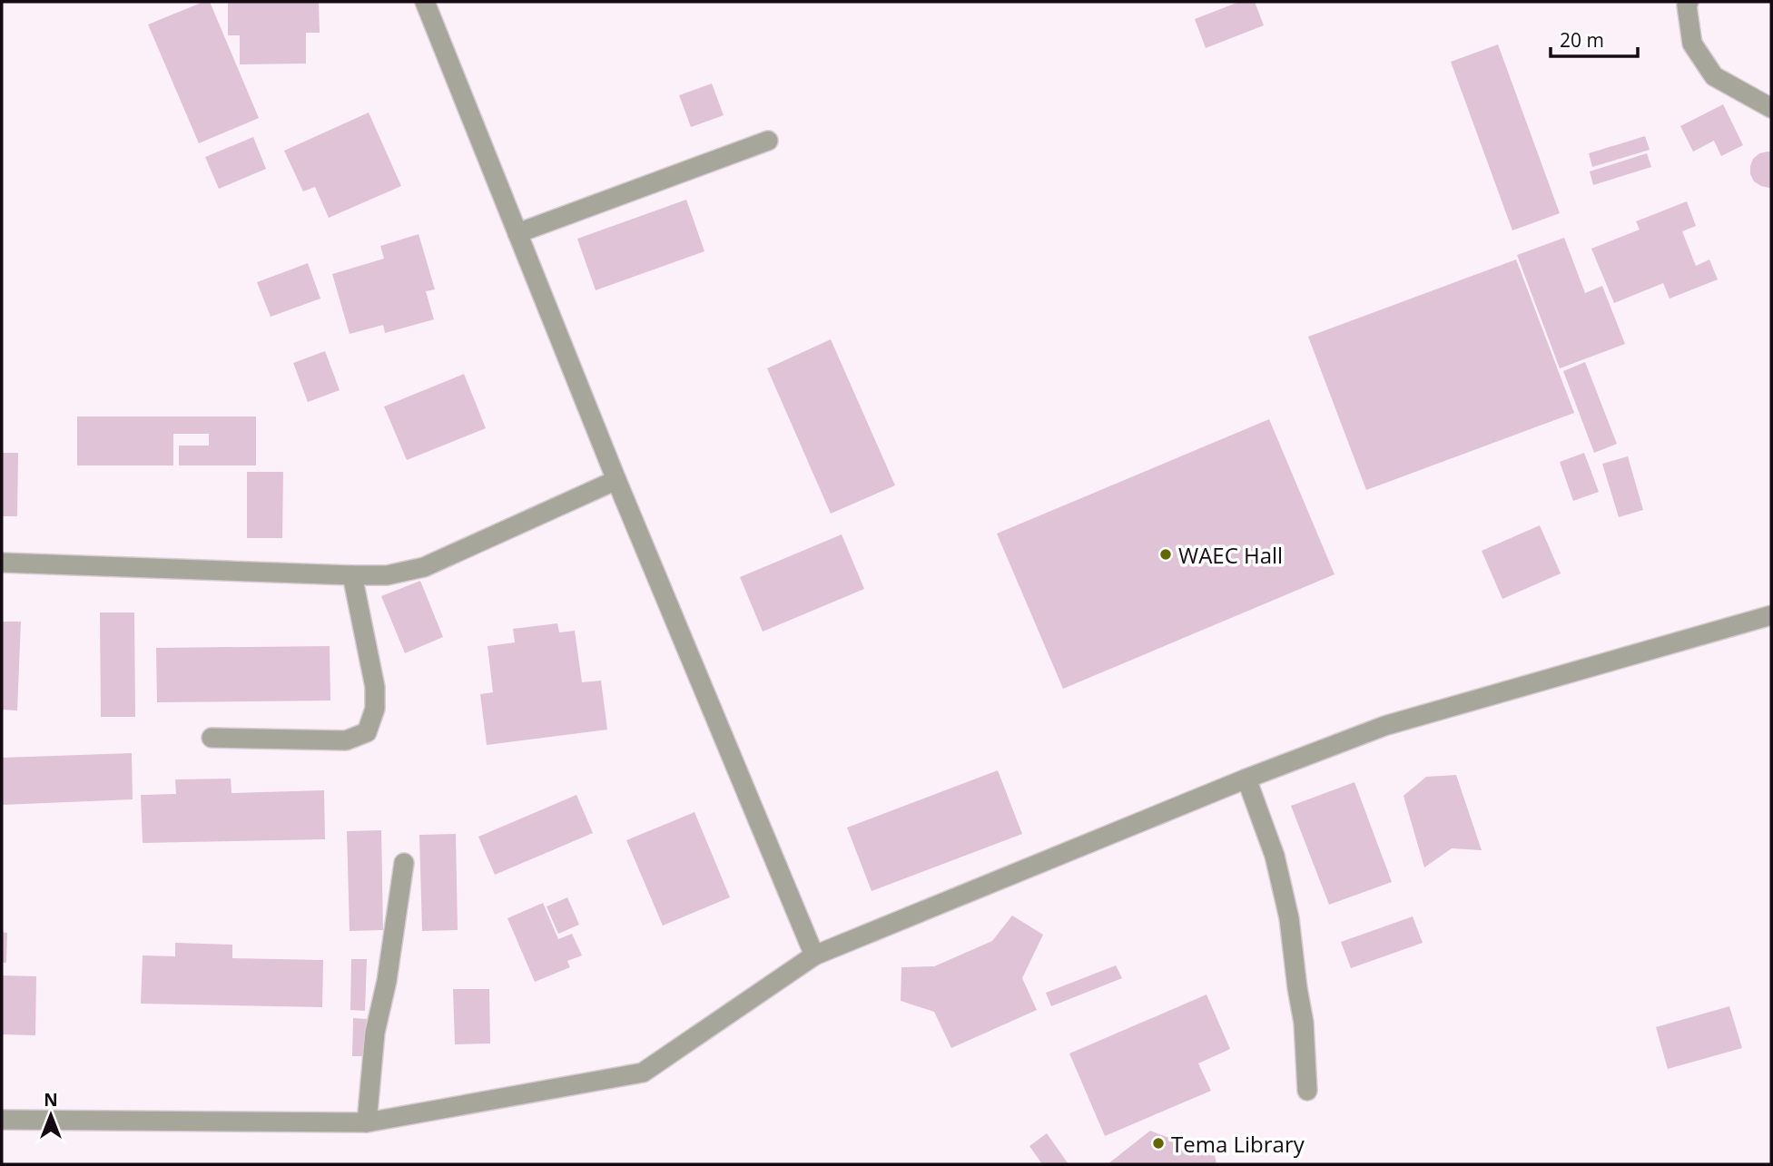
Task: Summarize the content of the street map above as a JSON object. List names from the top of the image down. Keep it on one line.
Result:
{"places":["WAEC Hall","Tema Library"],"scale_bar":"20 m","north":"top"}
